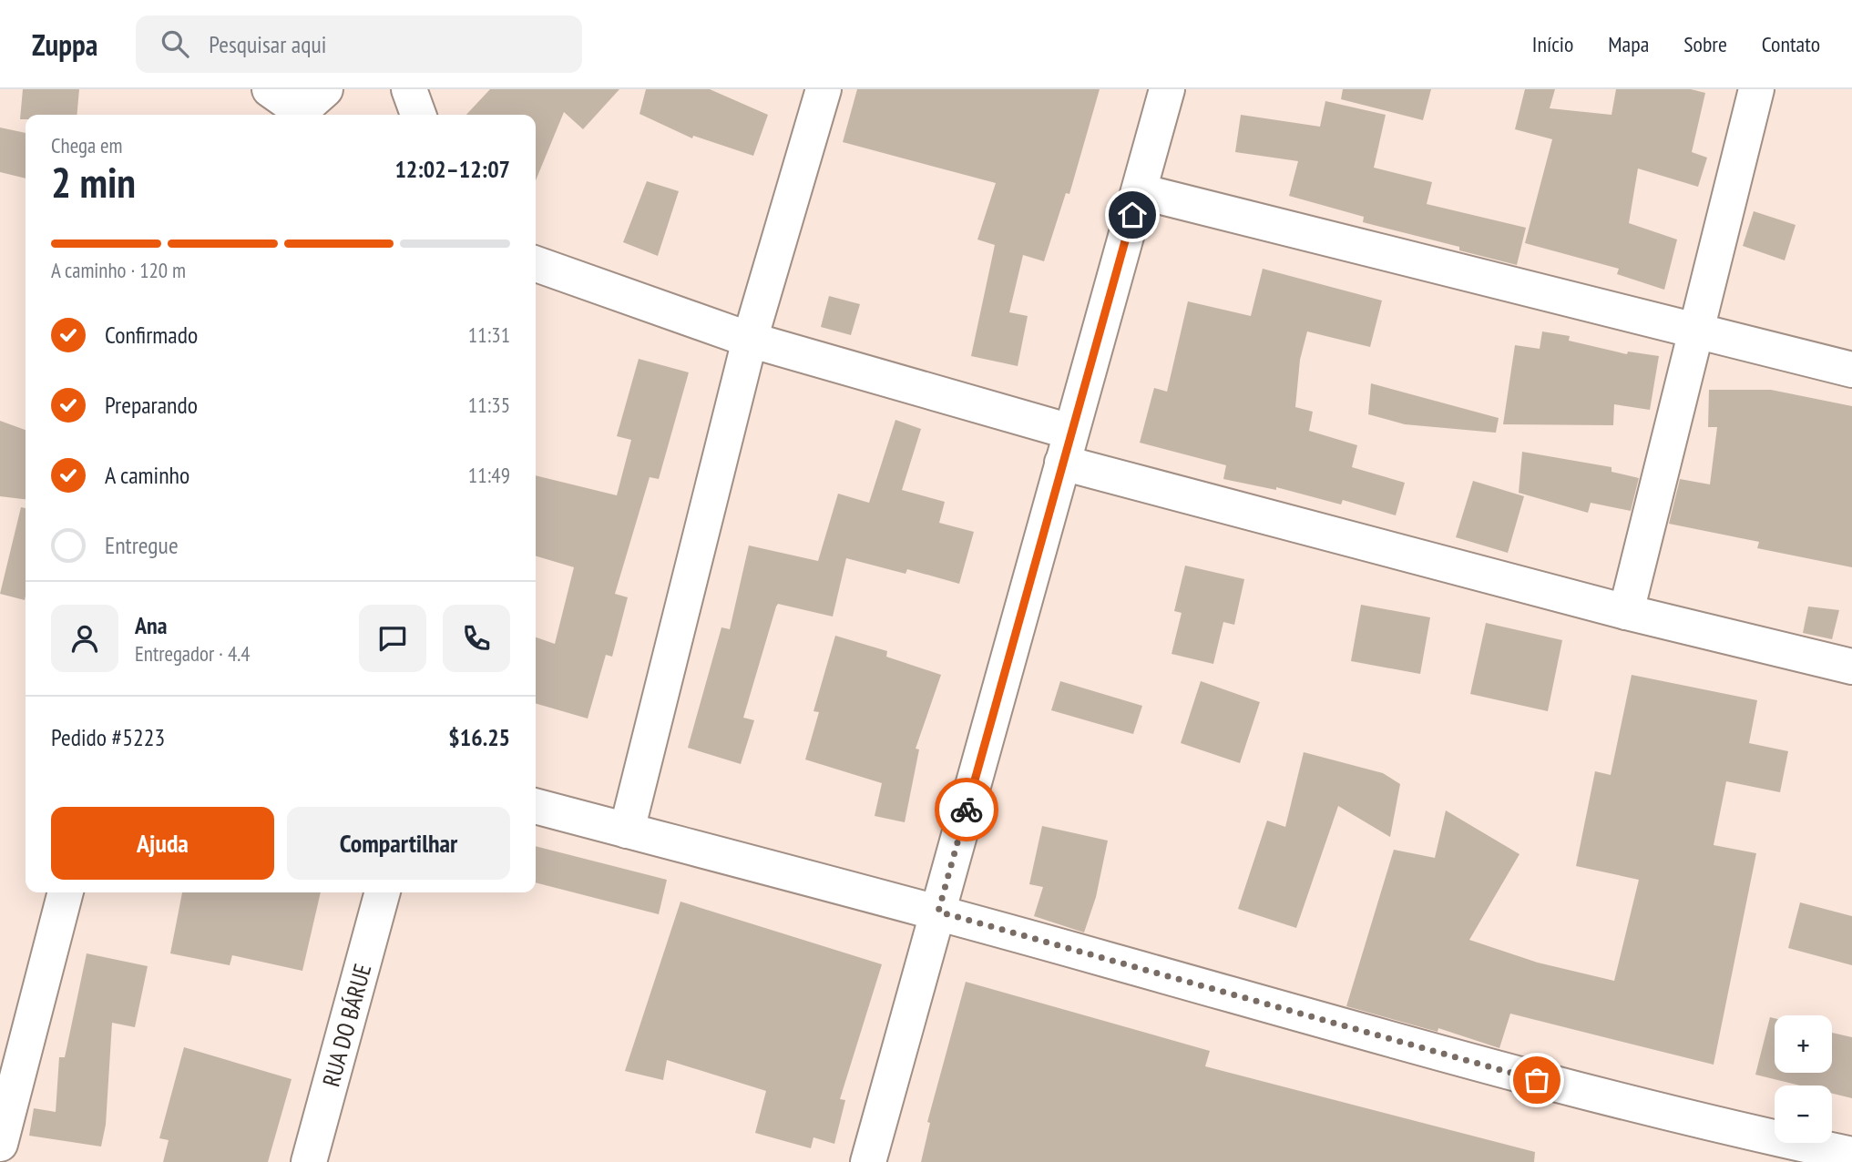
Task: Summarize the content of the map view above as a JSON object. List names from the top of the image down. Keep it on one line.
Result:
{"streets":{"street":["RUA DO BÁRUE"]},"page":{"header":"Zuppa","search":"Pesquisar aqui","nav":["Início","Mapa","Sobre","Contato"],"heading":["2 min","Chega em","12:02–12:07"],"panel":["Ana","Entregador · 4.4","Pedido #5223","$16.25"],"bar":"A caminho · 120 m","list":[["Confirmado","11:31"],["Preparando","11:35"],["A caminho","11:49"],"Entregue"],"buttons":["Ajuda","Compartilhar"],"map_buttons":["+","−"]}}
